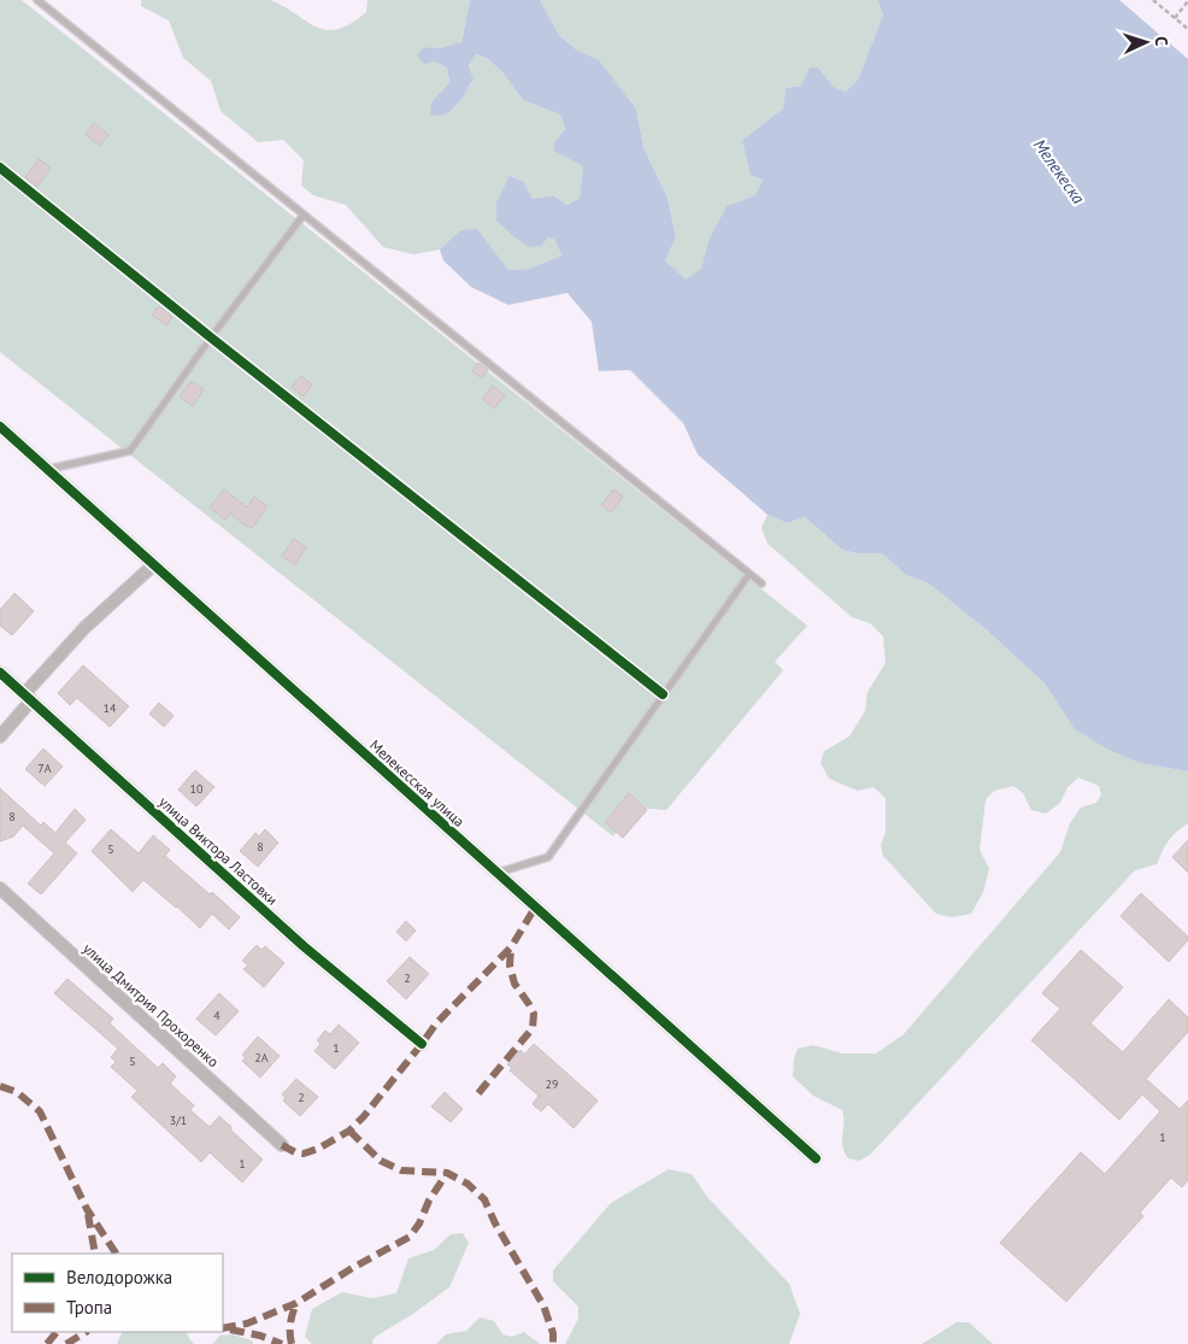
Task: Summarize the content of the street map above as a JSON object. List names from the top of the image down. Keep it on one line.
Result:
{"streets":{"street":["Мелекесская улица","улица Виктора Ластовки","улица Дмитрия Прохоренко"]},"water":["Мелекеска"],"house_numbers":["14","7А","10","8","8","5","2","4","1","2А","5","29","2","3/1","1","1"],"legend":["Велодорожка","Тропа"],"north":"right"}
